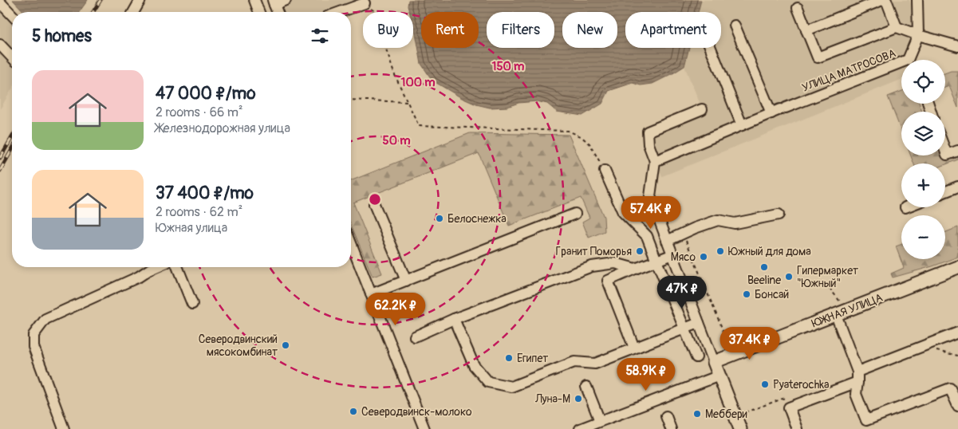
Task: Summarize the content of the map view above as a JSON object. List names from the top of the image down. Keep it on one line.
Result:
{"streets":{"main road":["ЮЖНАЯ УЛИЦА"],"street":["УЛИЦА МАТРОСОВА"]},"places":["Белоснежка","Гранит Поморья","Южный для дома","Мясо","Beeline","Гипермаркет \"Южный\"","Бонсай","Северодвинский мясокомбинат","Египет","Pyaterochka","Луна-М","Северодвинск-молоко","Меббери"],"page":{"chip":["Buy","Rent","Filters","New","Apartment"],"heading":"5 homes","map_buttons":["+","−"],"list":[{"name":"47 000 ₽/mo","note":"2 rooms · 66 m² · Железнодорожная улица"},{"name":"37 400 ₽/mo","note":"2 rooms · 62 m² · Южная улица"}],"price":["57.4K ₽","47K ₽","62.2K ₽","37.4K ₽","58.9K ₽"]},"rings":["150 m","100 m","50 m"]}
